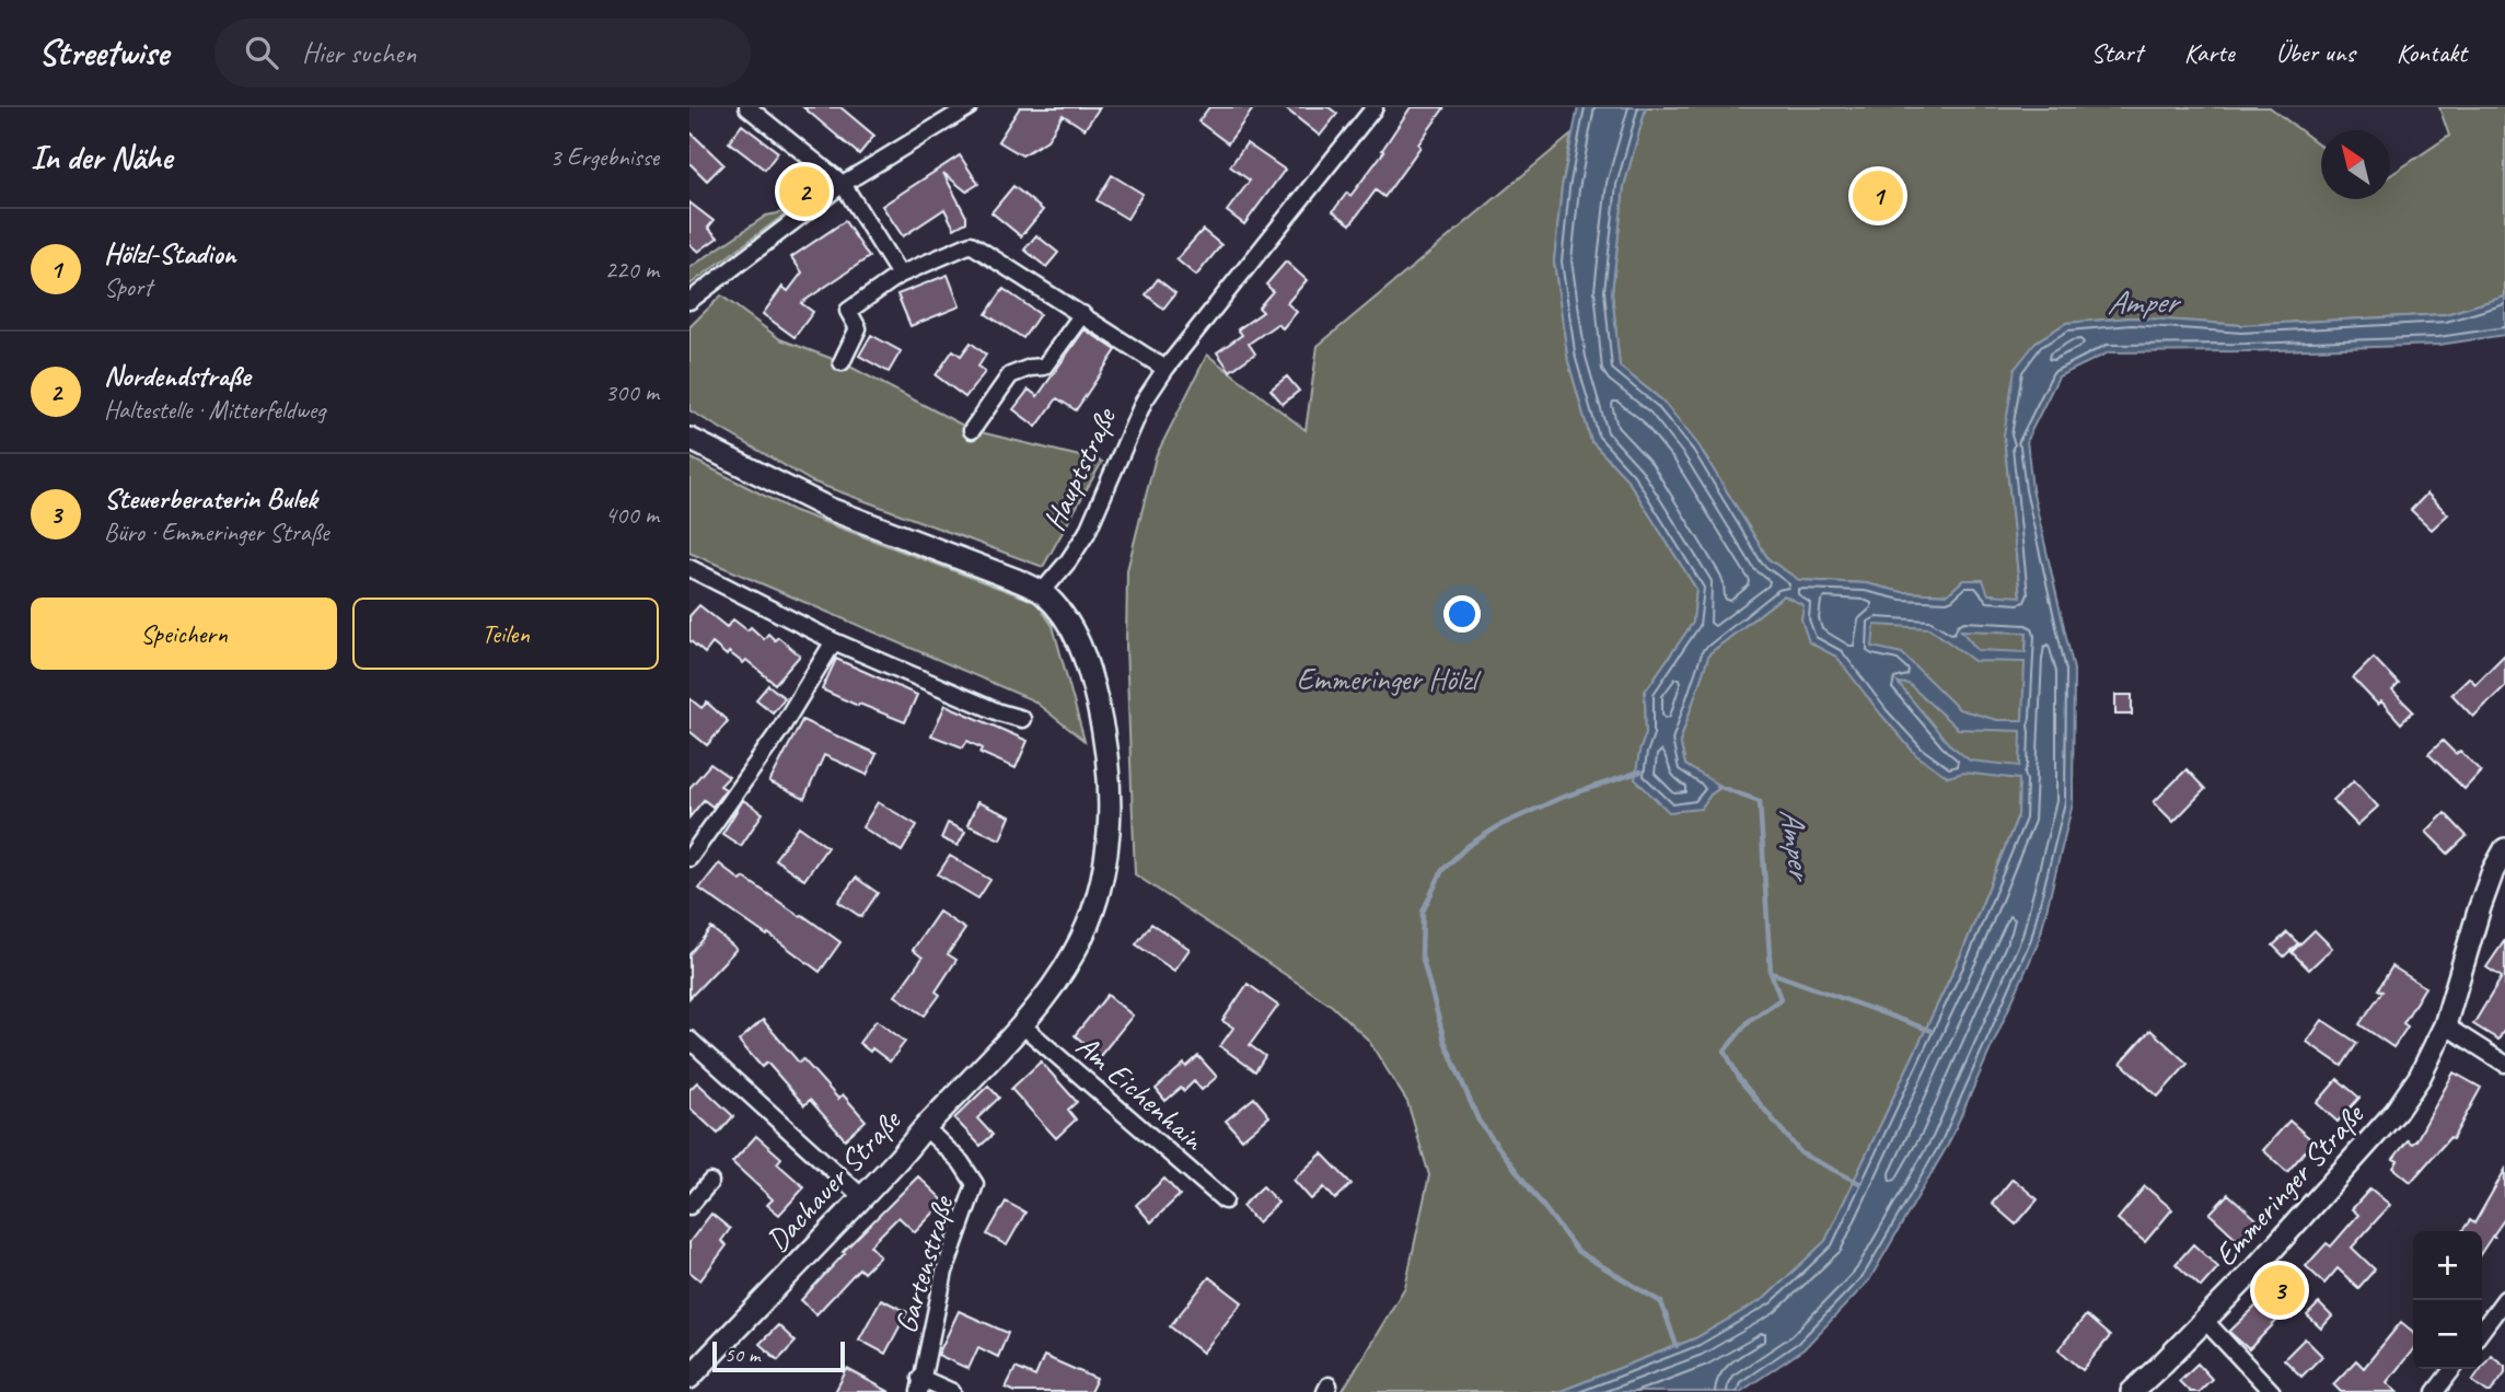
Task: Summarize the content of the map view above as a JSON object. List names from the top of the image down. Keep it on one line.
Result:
{"streets":{"street":["Hauptstraße","Am Eichenhain","Dachauer Straße","Emmeringer Straße","Gartenstraße"]},"crossings":[["Am Eichenhain","Dachauer Straße"],["Dachauer Straße","Gartenstraße"]],"water":["Amper"],"parks":["Emmeringer Hölzl"],"scale_bar":"50 m","north":"top left","page":{"header":"Streetwise","search":"Hier suchen","nav":["Start","Karte","Über uns","Kontakt"],"heading":["In der Nähe","3 Ergebnisse"],"pins":["2","1","3"],"list":[{"mark":"1","name":"Hölzl-Stadion","note":"Sport","value":"220 m"},{"mark":"2","name":"Nordendstraße","note":"Haltestelle · Mitterfeldweg","value":"300 m"},{"mark":"3","name":"Steuerberaterin Bulek","note":"Büro · Emmeringer Straße","value":"400 m"}],"buttons":["Speichern","Teilen"],"map_buttons":["+","−"],"scale":"50 m"}}
